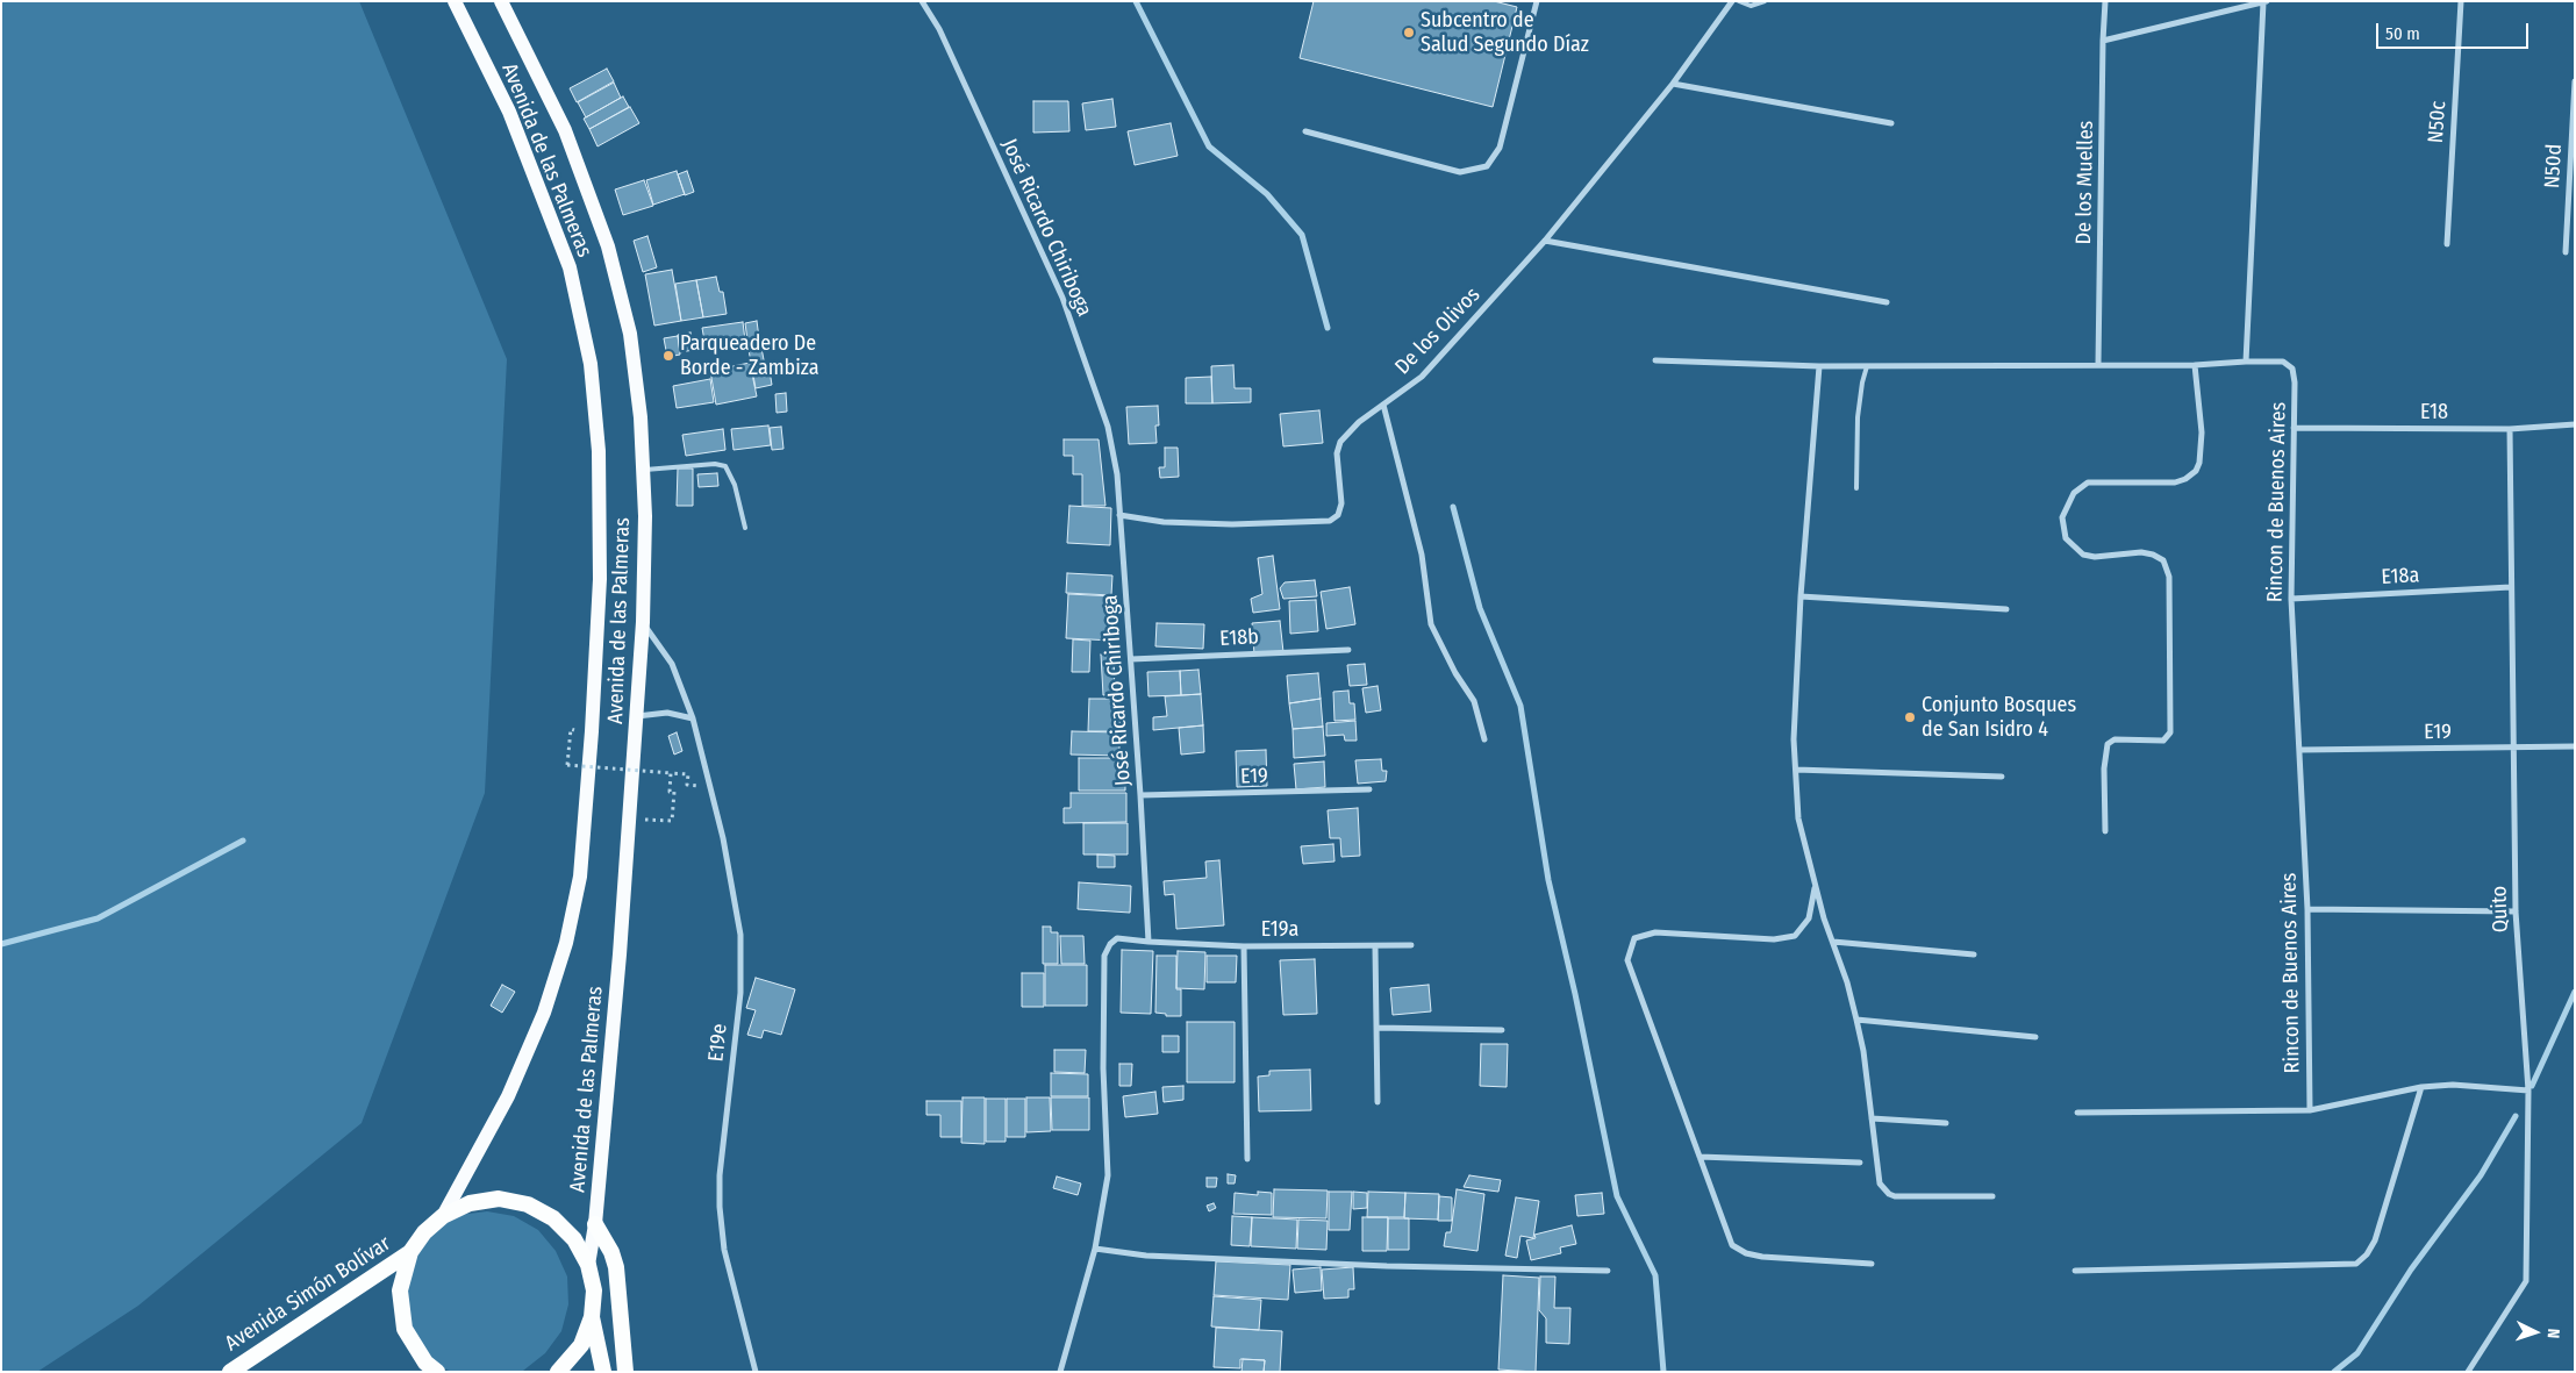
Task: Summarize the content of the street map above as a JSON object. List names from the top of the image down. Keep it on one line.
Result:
{"streets":{"highway":["Avenida Simón Bolívar"],"main road":["Avenida de las Palmeras"],"street":["N50c","N50d","De los Muelles","José Ricardo Chiriboga","De los Olivos","E18","Rincon de Buenos Aires","E18a","E18b","E19","Quito","E19a","E19e"]},"crossings":[["Avenida de las Palmeras","E19e"],["De los Muelles","Rincon de Buenos Aires"],["José Ricardo Chiriboga","De los Olivos"],["José Ricardo Chiriboga","E18b"],["José Ricardo Chiriboga","E19"],["José Ricardo Chiriboga","E19a"],["E18","Rincon de Buenos Aires"],["E18","Quito"],["Rincon de Buenos Aires","E18a"],["Rincon de Buenos Aires","E19"],["E18a","Quito"],["E19","Quito"]],"places":["Subcentro de Salud Segundo Díaz","Parqueadero De Borde - Zambiza","Conjunto Bosques de San Isidro 4"],"scale_bar":"50 m","north":"right"}
